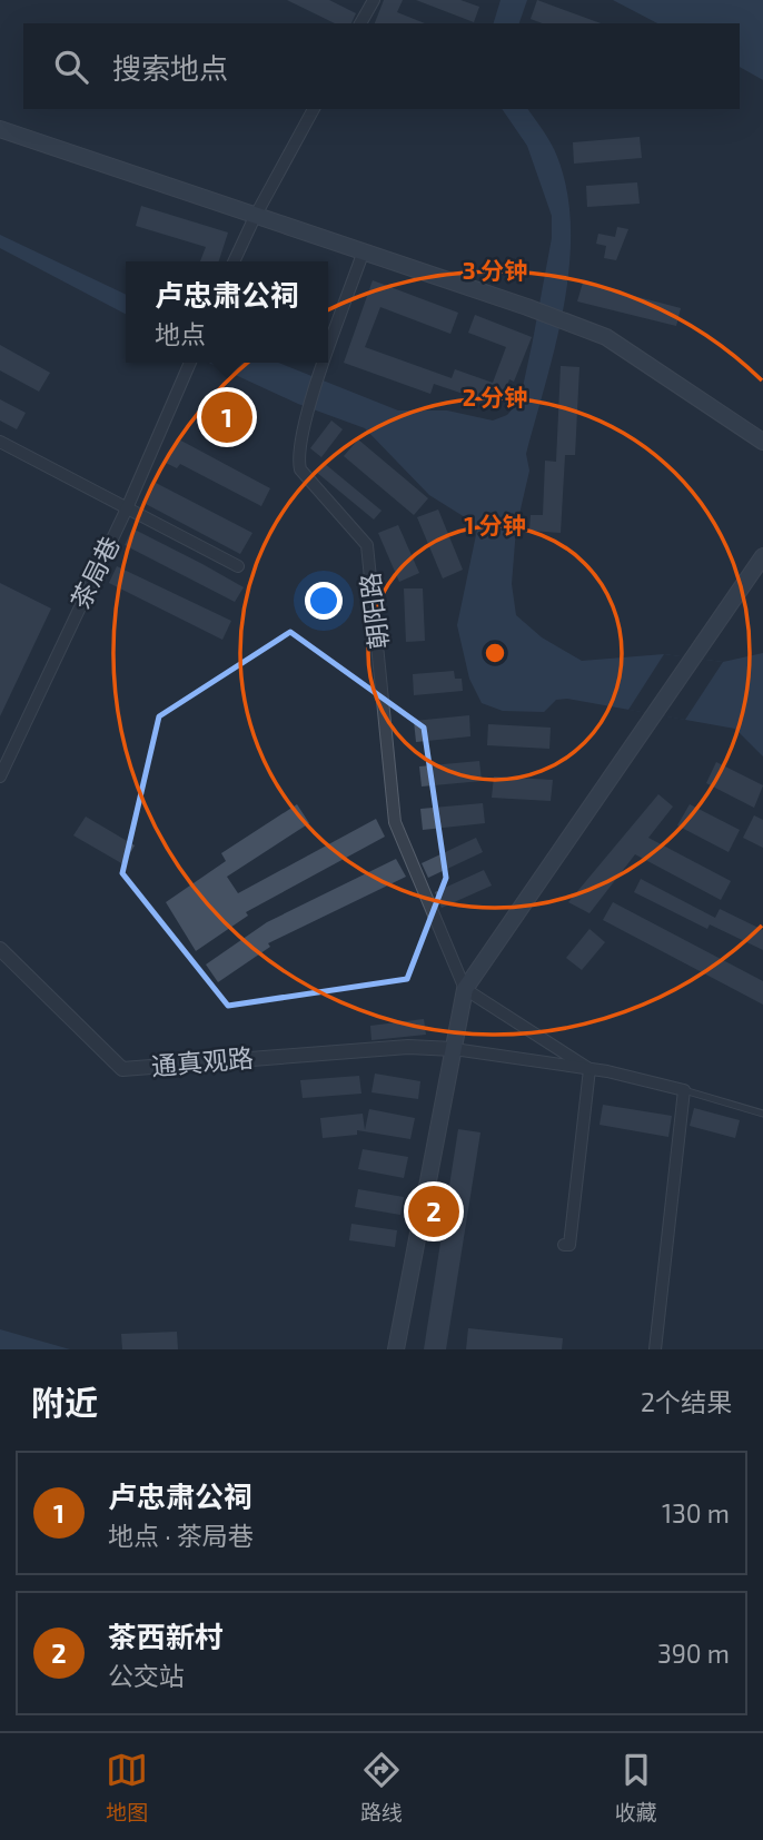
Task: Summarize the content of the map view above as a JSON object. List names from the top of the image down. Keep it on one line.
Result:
{"streets":{"street":["茶局巷","朝阳路","通真观路"]},"page":{"search":"搜索地点","popup":["卢忠肃公祠","地点"],"pins":["1","2"],"heading":["附近","2个结果"],"list":[{"mark":"1","name":"卢忠肃公祠","note":"地点 · 茶局巷","value":"130 m"},{"mark":"2","name":"茶西新村","note":"公交站","value":"390 m"}],"nav":["地图","路线","收藏"]},"rings":["3 分钟","2 分钟","1 分钟"]}
